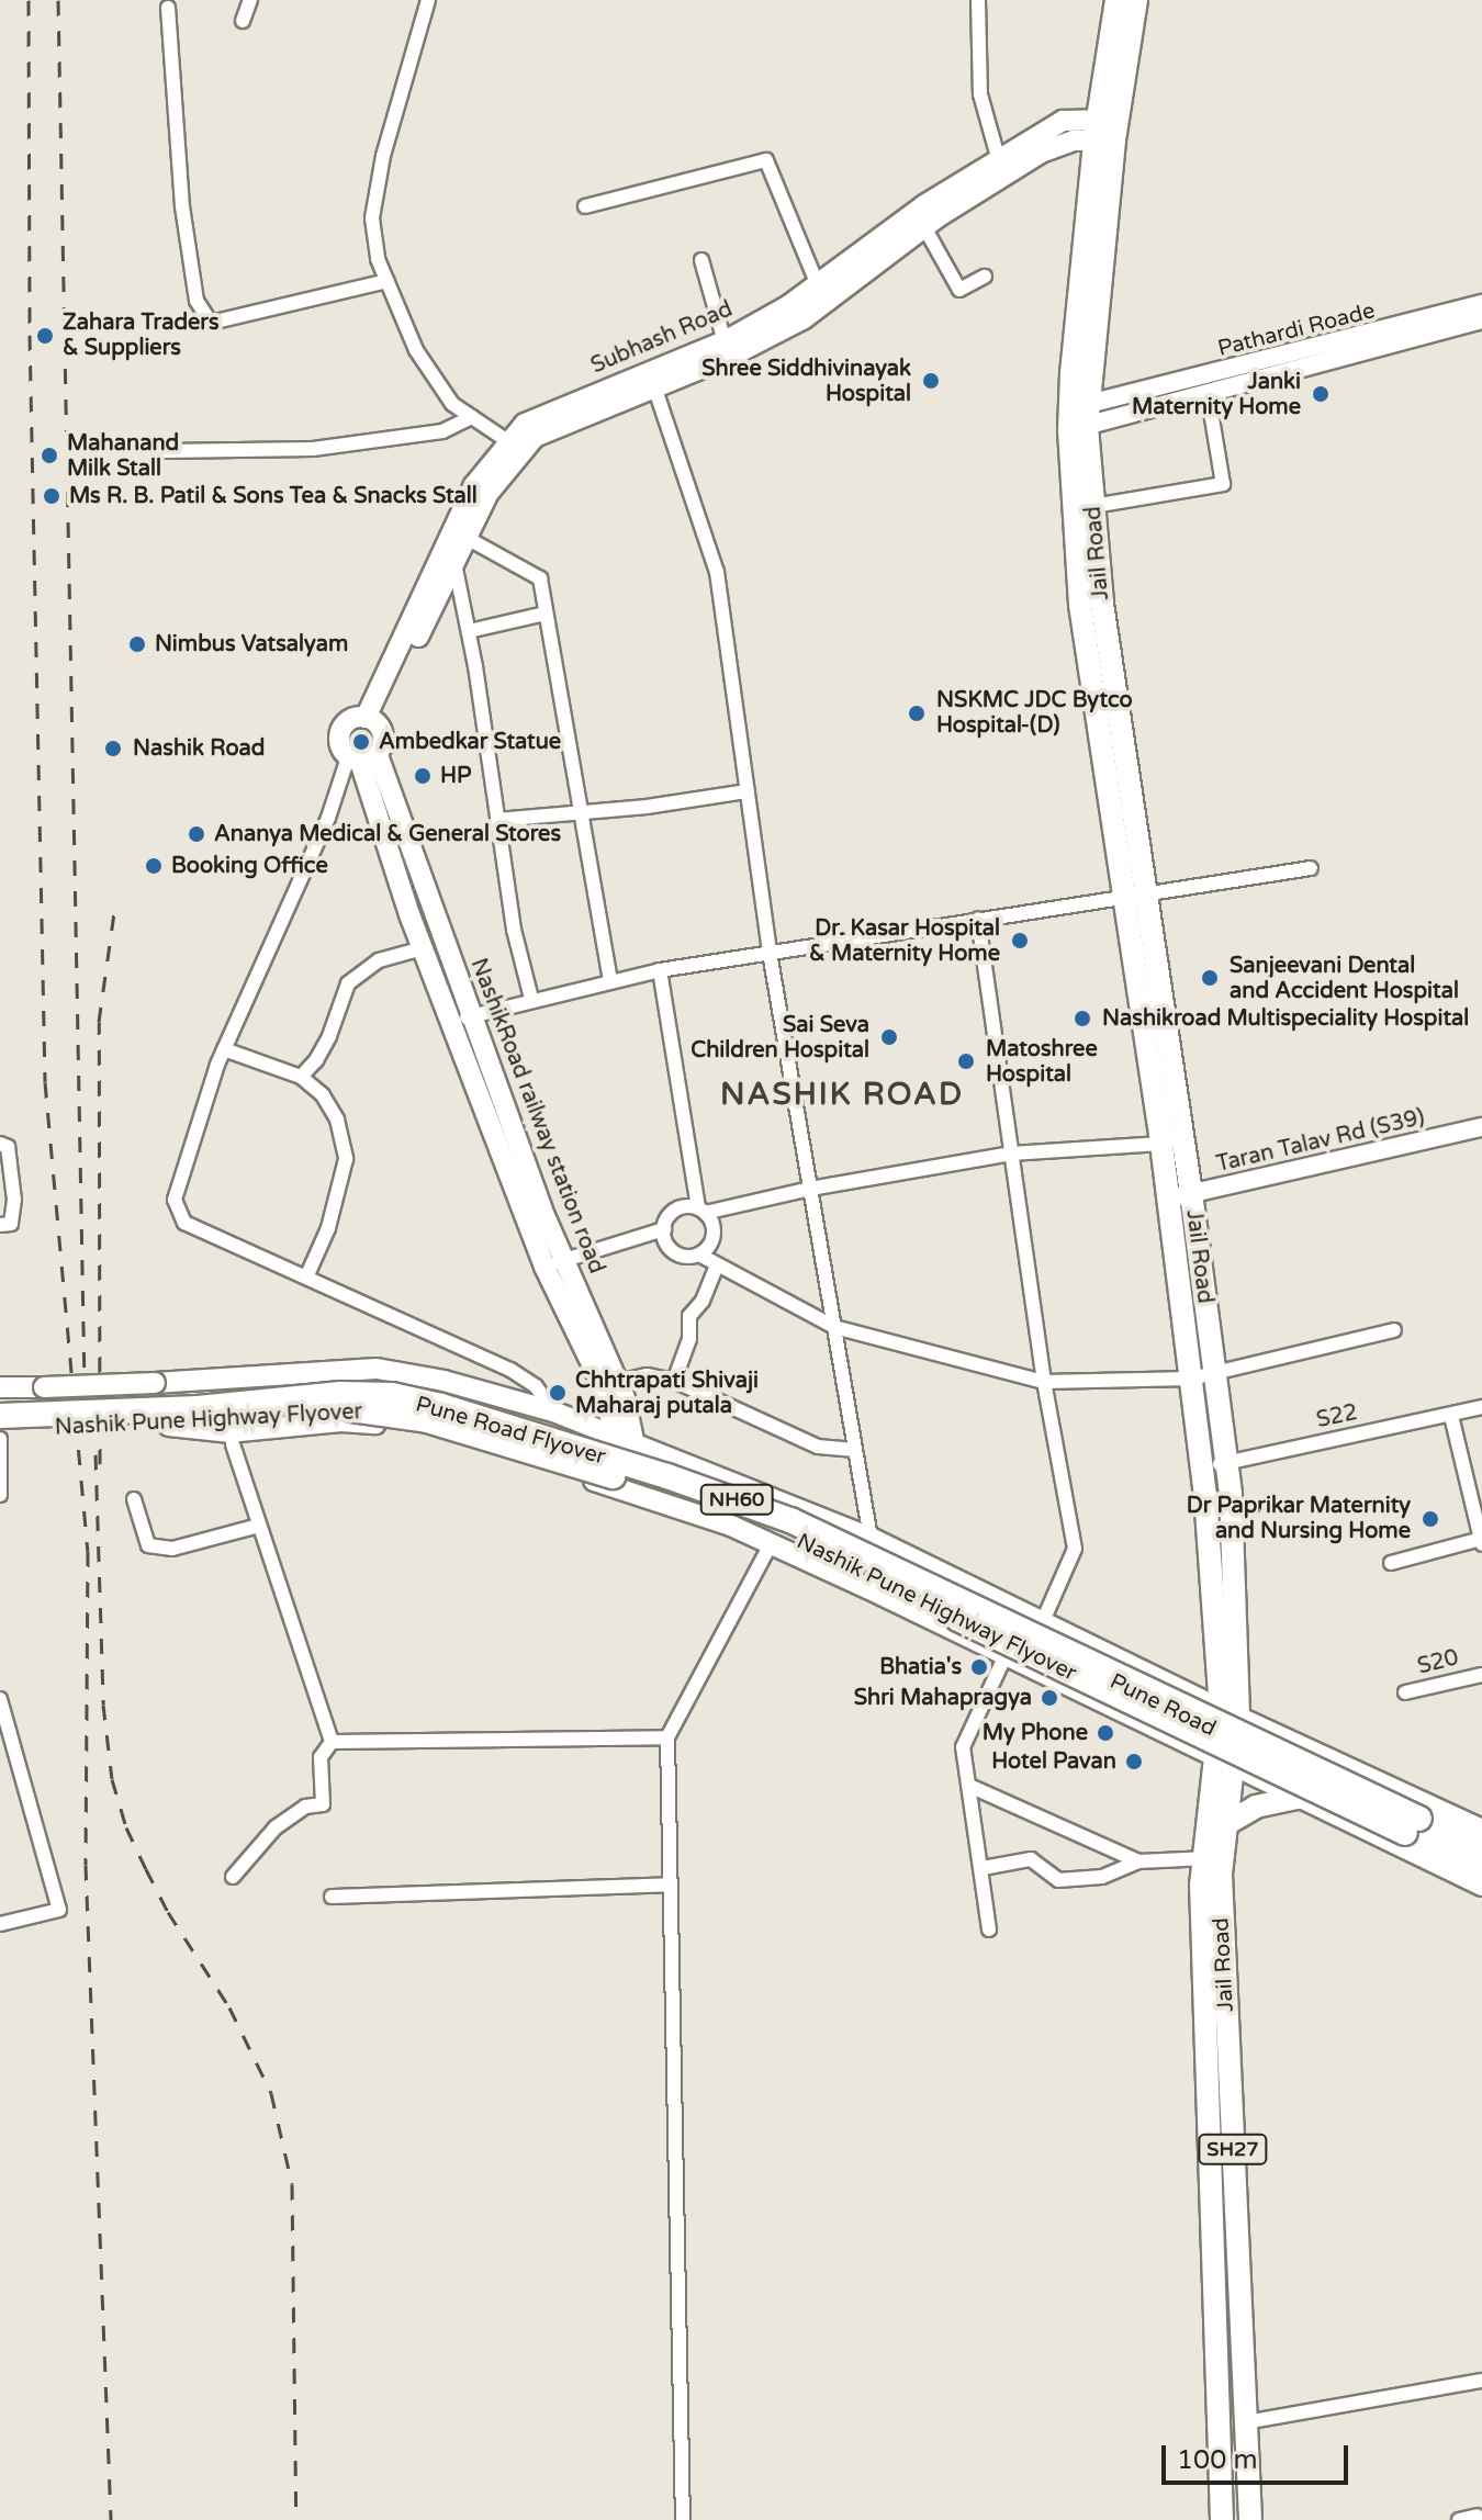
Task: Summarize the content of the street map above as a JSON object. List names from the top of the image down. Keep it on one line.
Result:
{"streets":{"highway":["Nashik Pune Highway Flyover","NH60"],"main road":["Subhash Road","Jail Road","NashikRoad railway station road","Pune Road Flyover","Pune Road","SH27"],"street":["Pathardi Roade","Taran Talav Rd (S39)","S22","S20"]},"crossings":[["Pathardi Roade","Jail Road"],["Subhash Road","NashikRoad railway station road"],["Jail Road","Taran Talav Rd (S39)"],["Jail Road","S22"],["Jail Road","Pune Road"],["Nashik Pune Highway Flyover","Pune Road Flyover"],["Pune Road Flyover","Pune Road"]],"districts":["NASHIK ROAD"],"places":["Zahara Traders & Suppliers","Shree Siddhivinayak Hospital","Janki Maternity Home","Mahanand Milk Stall","Ms R. B. Patil & Sons Tea & Snacks Stall","Nimbus Vatsalyam","NSKMC JDC Bytco Hospital-(D)","Ambedkar Statue","Nashik Road","HP","Ananya Medical & General Stores","Booking Office","Dr. Kasar Hospital & Maternity Home","Sanjeevani Dental and Accident Hospital","Nashikroad Multispeciality Hospital","Sai Seva Children Hospital","Matoshree Hospital","Chhtrapati Shivaji Maharaj putala","Dr Paprikar Maternity and Nursing Home","Bhatia's","Shri Mahapragya","My Phone","Hotel Pavan"],"scale_bar":"100 m"}
